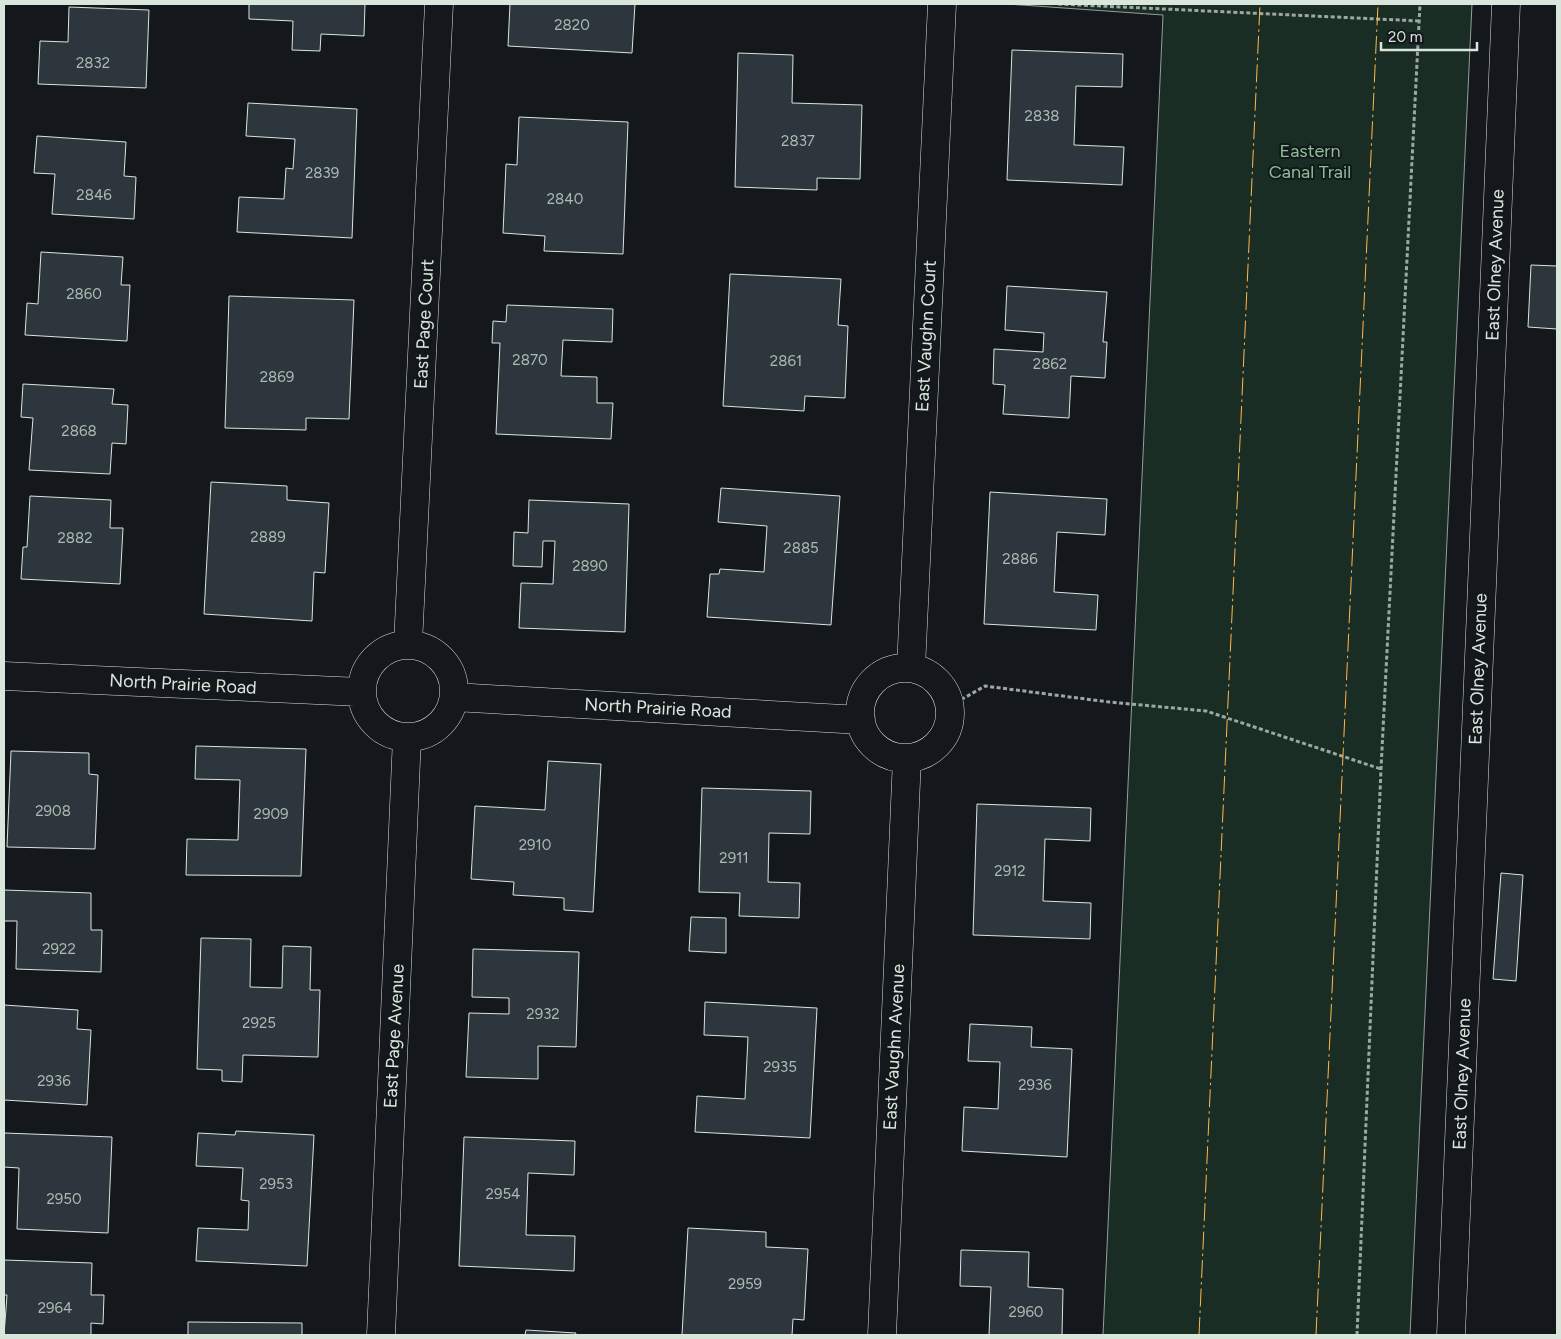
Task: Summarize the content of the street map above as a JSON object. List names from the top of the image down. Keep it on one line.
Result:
{"streets":{"street":["East Olney Avenue","East Page Court","East Vaughn Court","North Prairie Road","East Page Avenue","East Vaughn Avenue"]},"crossings":[["East Page Court","North Prairie Road"],["East Page Court","East Page Avenue"],["East Vaughn Court","North Prairie Road"],["East Vaughn Court","East Vaughn Avenue"],["North Prairie Road","East Page Avenue"],["North Prairie Road","East Vaughn Avenue"]],"parks":["Eastern Canal Trail"],"house_numbers":["2820","2832","2838","2837","2839","2846","2840","2860","2870","2861","2862","2869","2868","2889","2882","2885","2886","2890","2908","2909","2910","2911","2912","2922","2932","2925","2935","2936","2936","2953","2954","2950","2959","2964","2960"],"scale_bar":"20 m"}
